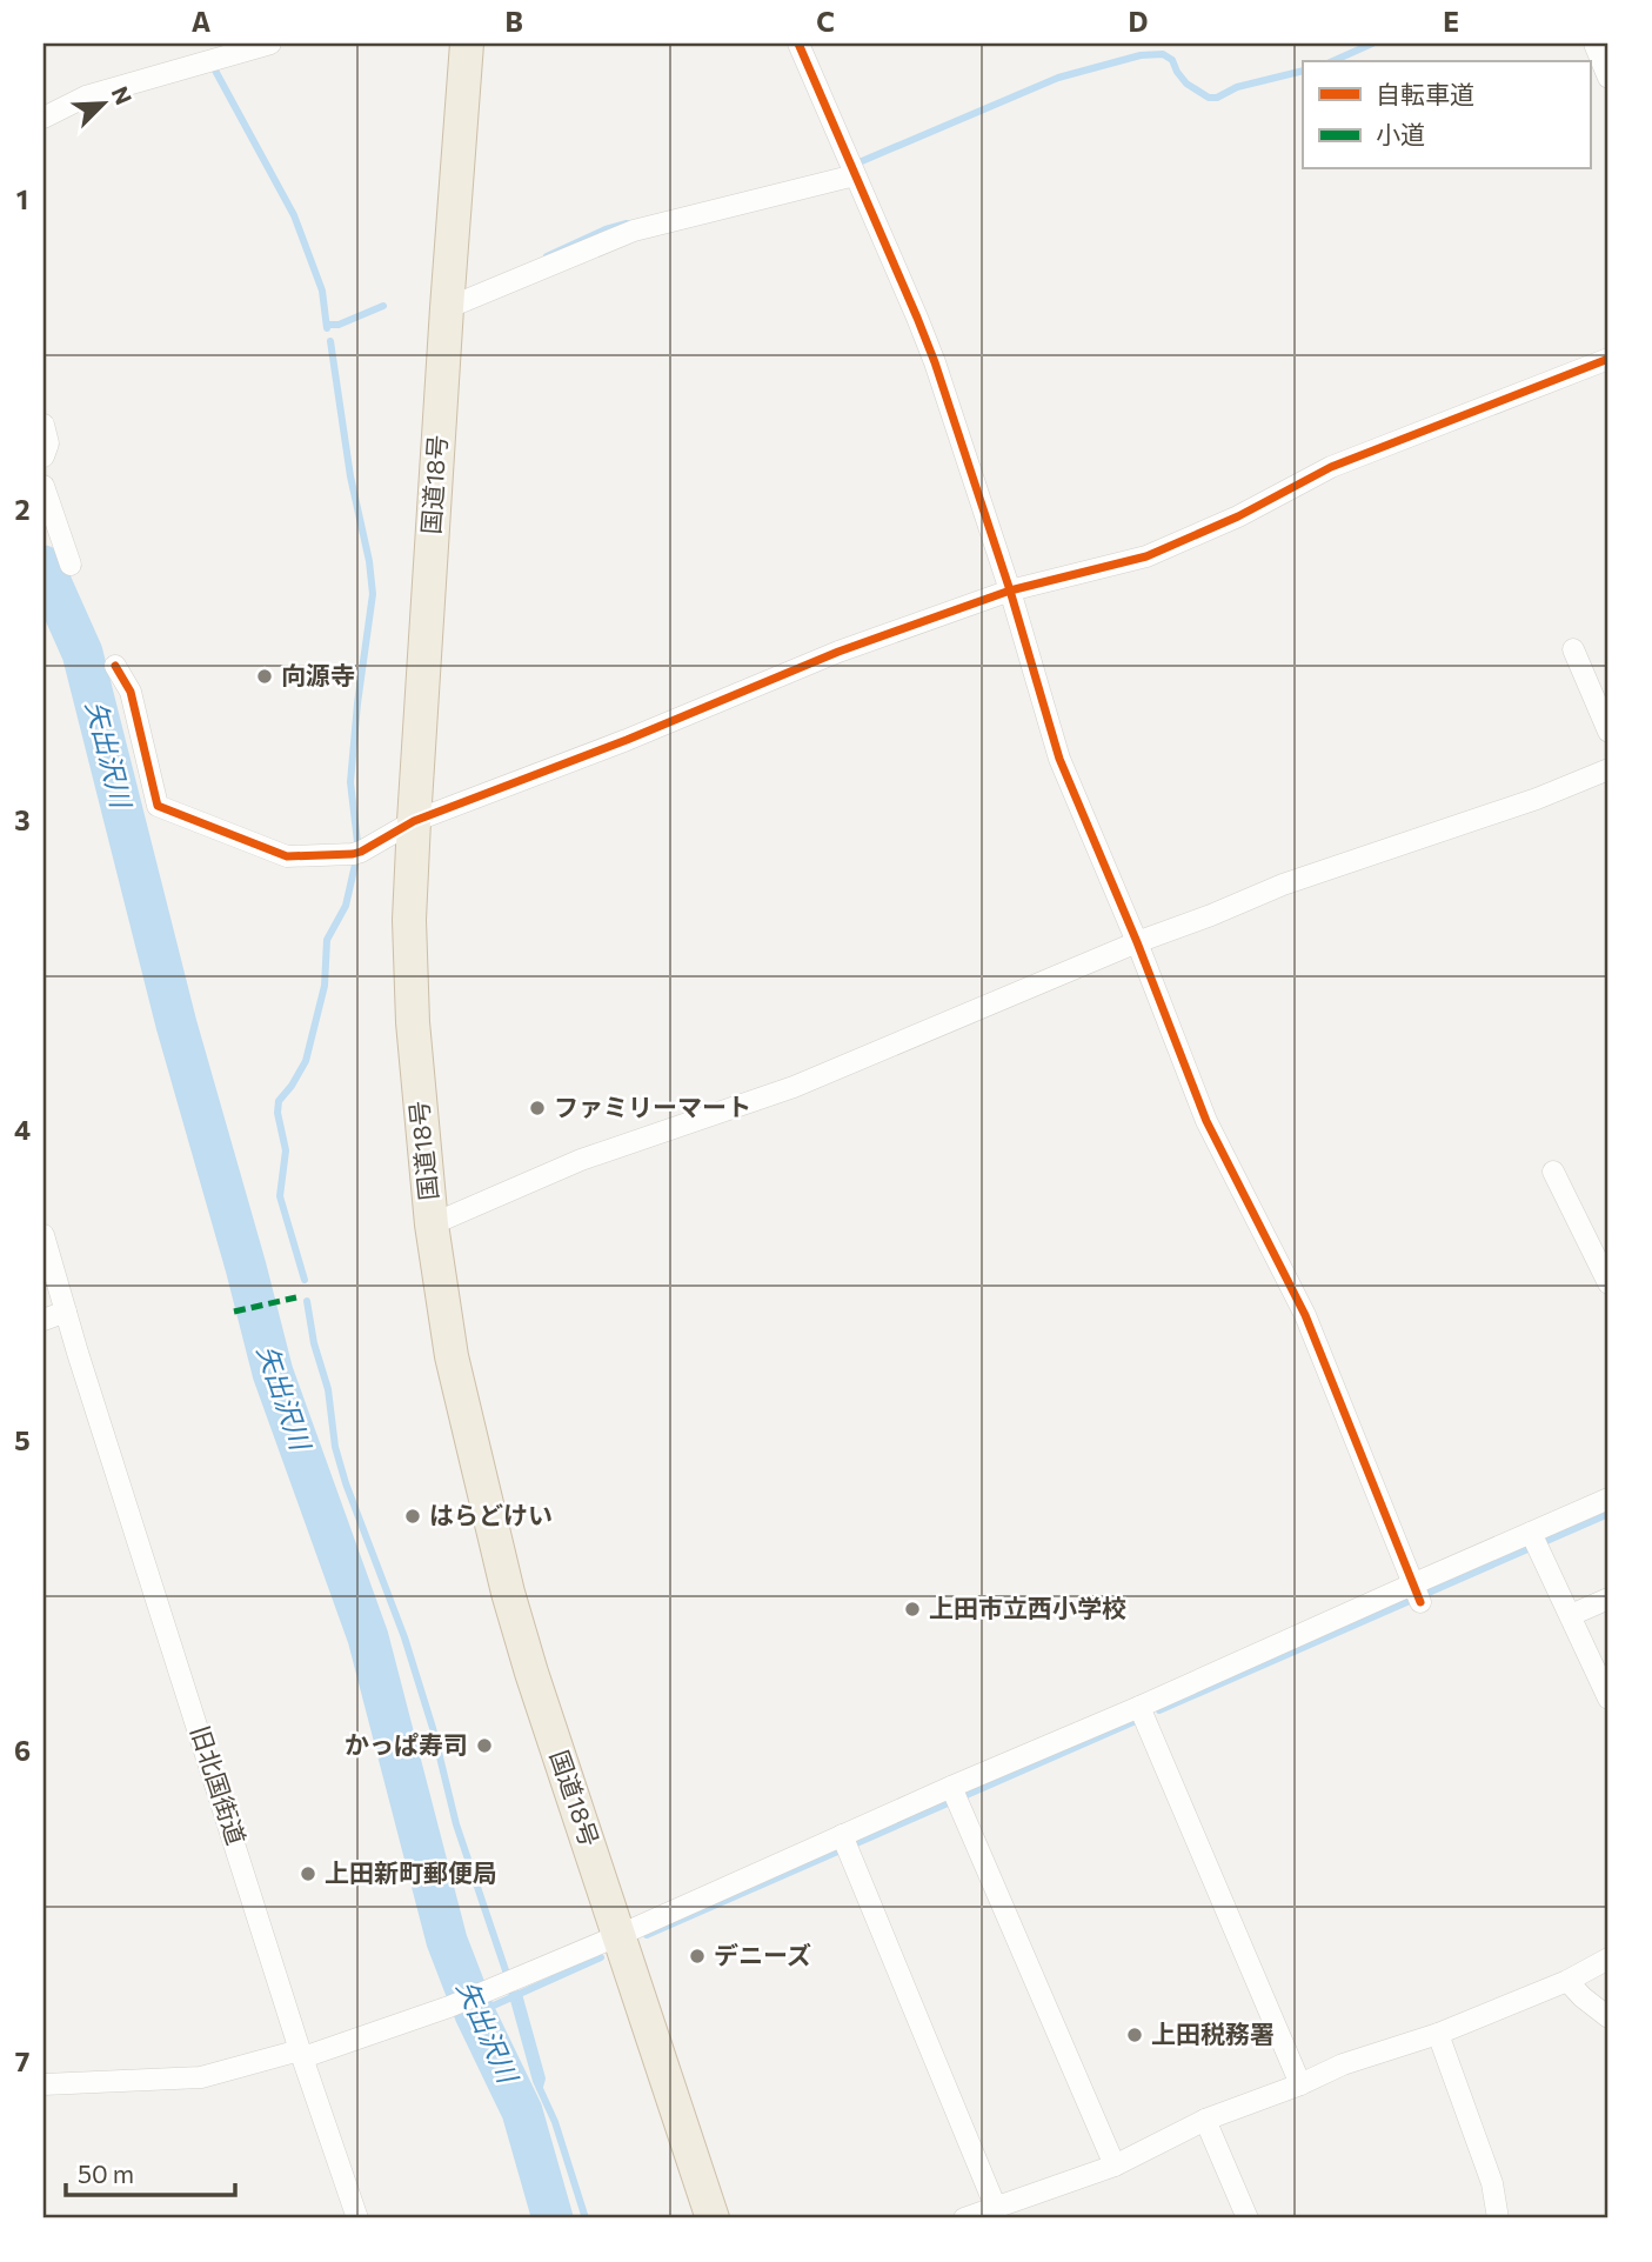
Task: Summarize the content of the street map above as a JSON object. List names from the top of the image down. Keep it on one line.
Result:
{"streets":{"highway":["国道18号"],"street":["旧北国街道"]},"water":["矢出沢川"],"places":["向源寺","ファミリーマート","はらどけい","上田市立西小学校","かっぱ寿司","上田新町郵便局","デニーズ","上田税務署"],"legend":["自転車道","小道"],"scale_bar":"50 m","north":"top right","grid":{"columns":["A","B","C","D","E"],"rows":["1","2","3","4","5","6","7"]}}
